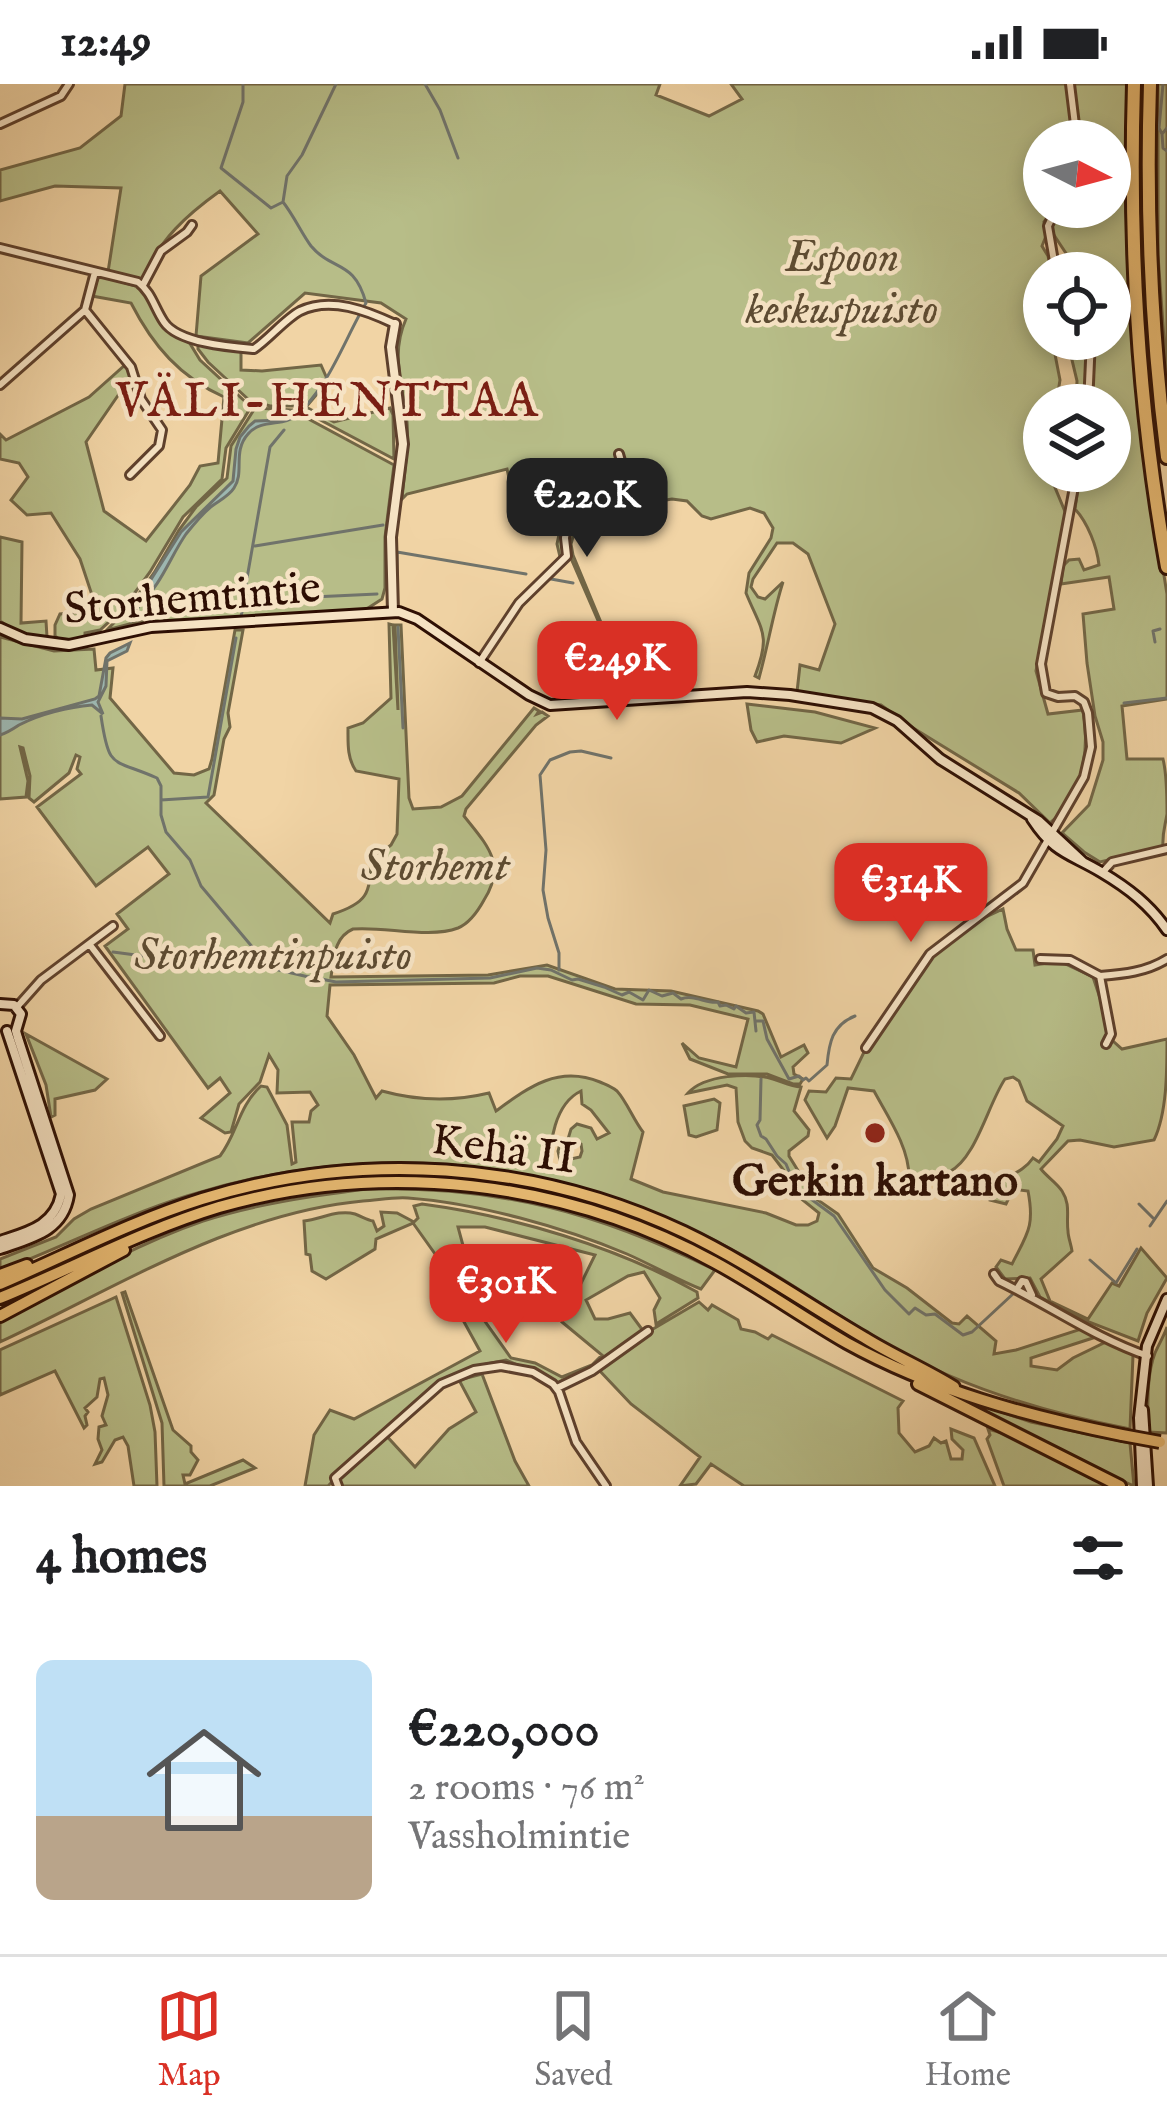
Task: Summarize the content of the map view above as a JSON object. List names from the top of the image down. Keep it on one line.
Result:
{"streets":{"highway":["Kehä II"],"main road":["Storhemtintie"]},"districts":["VÄLI-HENTTAA"],"parks":["Espoon keskuspuisto","Storhemt","Storhemtinpuisto"],"places":["Gerkin kartano"],"north":"right","page":{"status":"12:49","price":["€220K","€249K","€314K","€301K"],"heading":"4 homes","list":[{"name":"€220,000","note":"2 rooms · 76 m² · Vassholmintie"}],"tabs":["Map","Saved","Home"]}}
